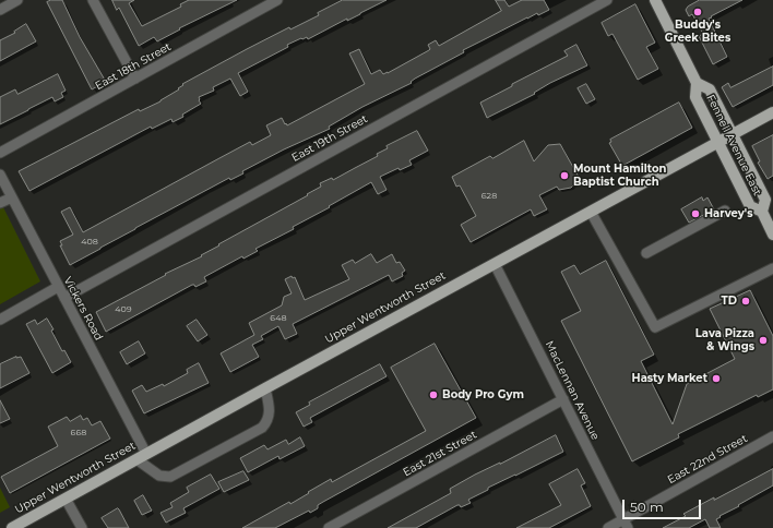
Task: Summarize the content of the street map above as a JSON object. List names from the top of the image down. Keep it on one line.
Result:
{"streets":{"main road":["Fennell Avenue East","Upper Wentworth Street"],"street":["East 18th Street","East 19th Street","Vickers Road","MacLennan Avenue","East 21st Street","East 22nd Street"]},"crossings":[["East 19th Street","Vickers Road"],["Fennell Avenue East","Upper Wentworth Street"],["Upper Wentworth Street","Vickers Road"],["Upper Wentworth Street","MacLennan Avenue"],["MacLennan Avenue","East 21st Street"],["MacLennan Avenue","East 22nd Street"]],"places":["Buddy's Greek Bites","Mount Hamilton Baptist Church","Harvey's","TD","Lava Pizza & Wings","Hasty Market","Body Pro Gym"],"house_numbers":["628","408","409","648","668"],"scale_bar":"50 m"}
